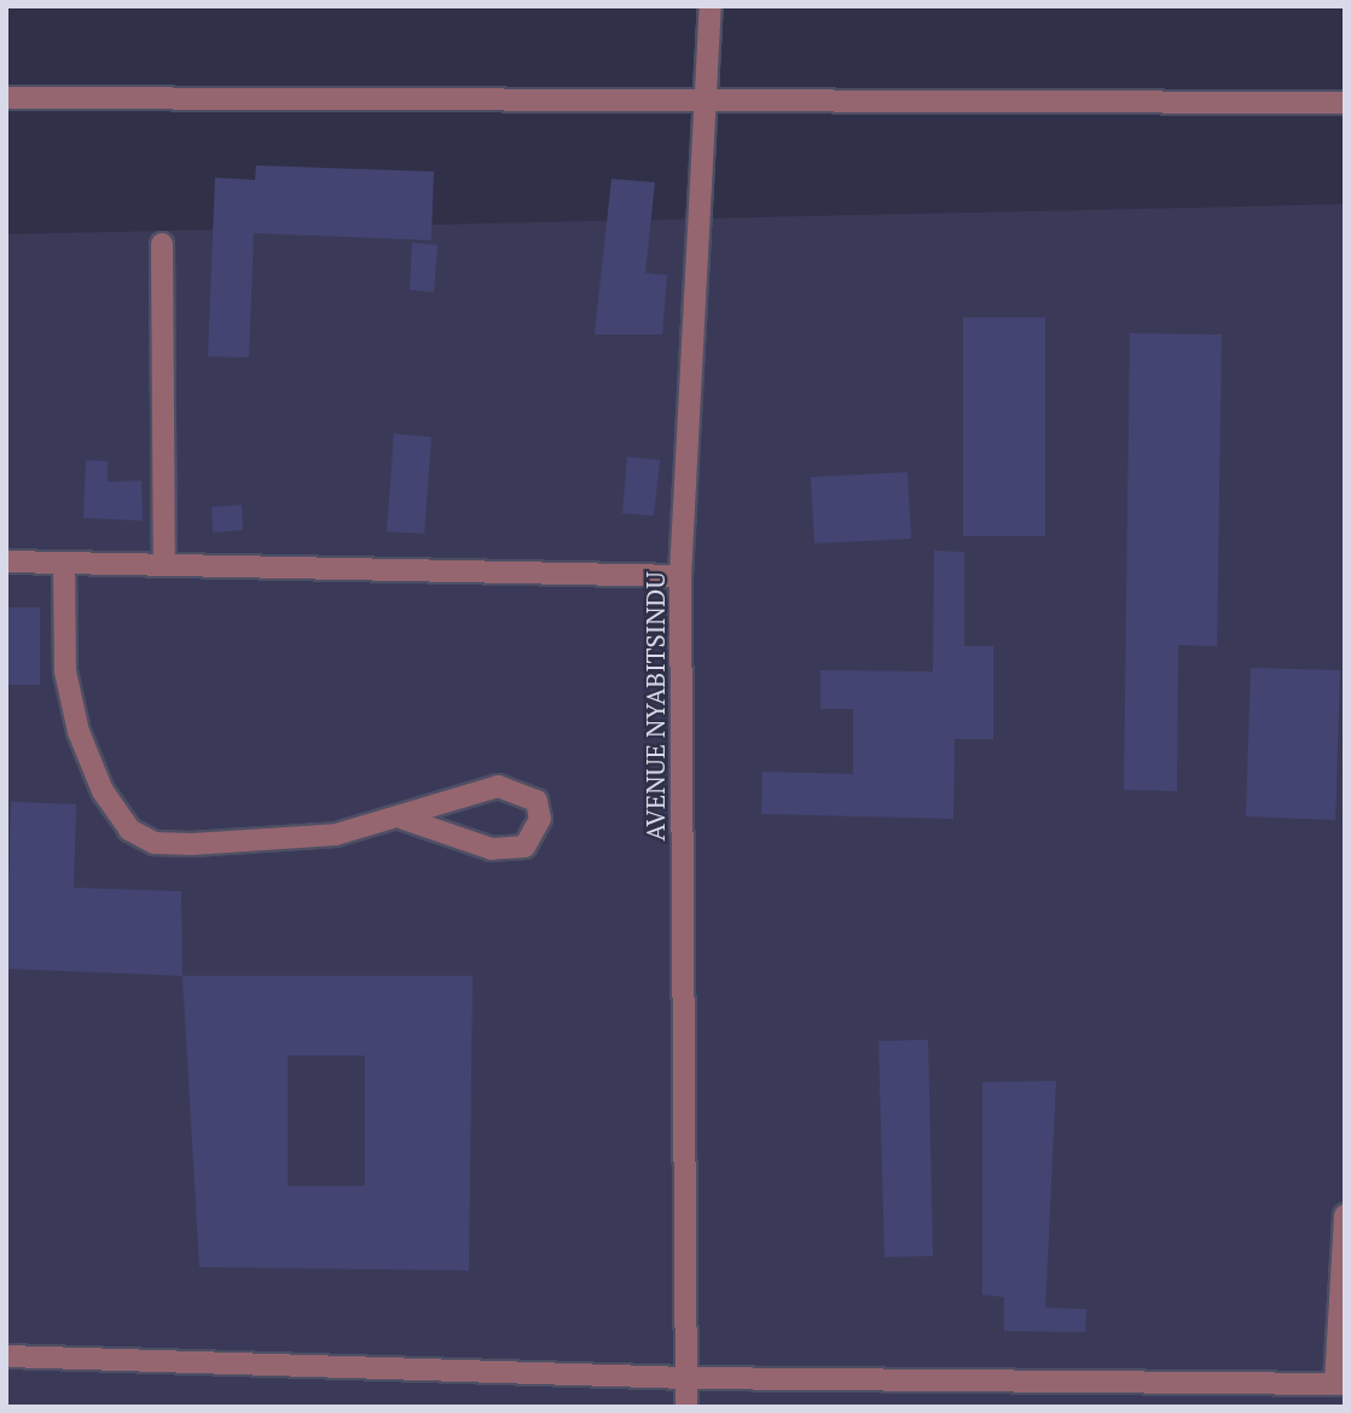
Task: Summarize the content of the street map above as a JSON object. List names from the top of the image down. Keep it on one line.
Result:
{"streets":{"street":["AVENUE NYABITSINDU"]}}
